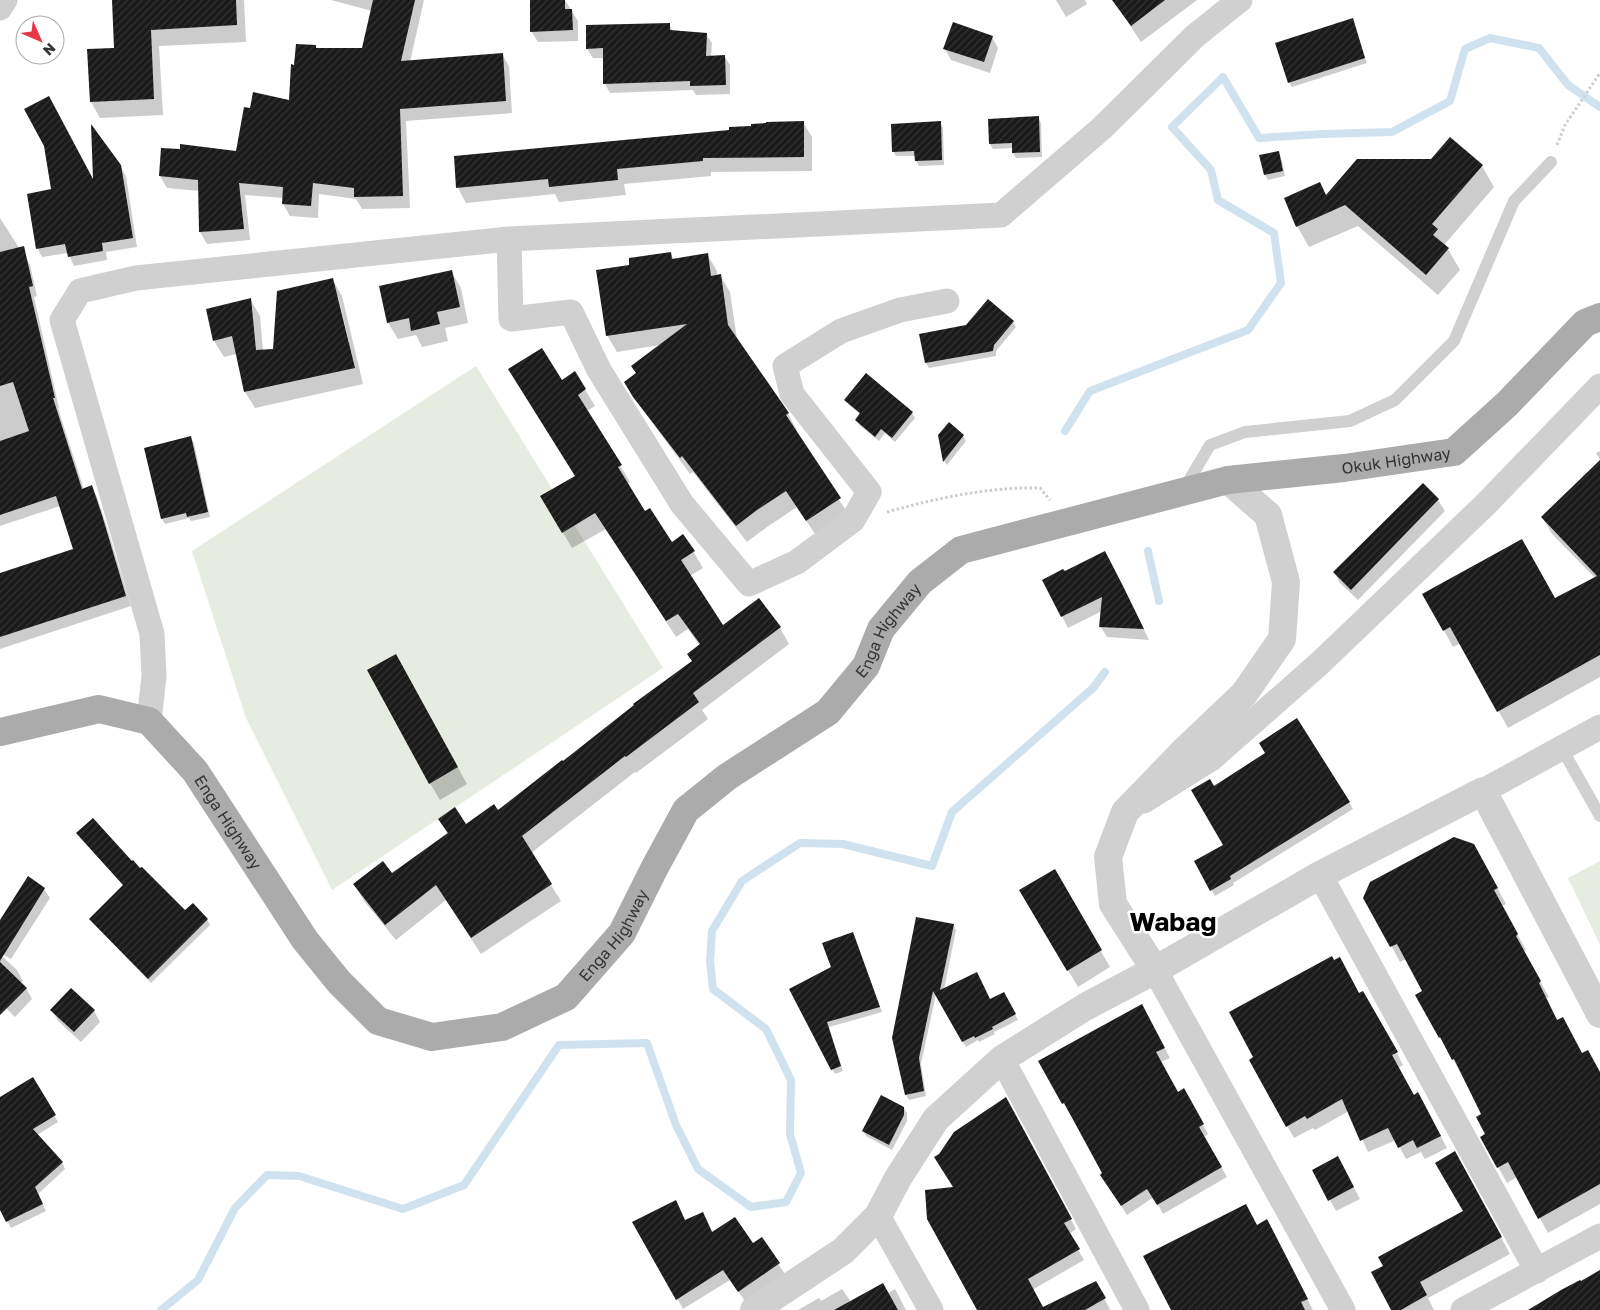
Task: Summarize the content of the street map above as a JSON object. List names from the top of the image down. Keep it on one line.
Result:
{"streets":{"main road":["Okuk Highway","Enga Highway"]},"crossings":[["Okuk Highway","Enga Highway"]],"districts":["Wabag"],"north":"bottom right"}
